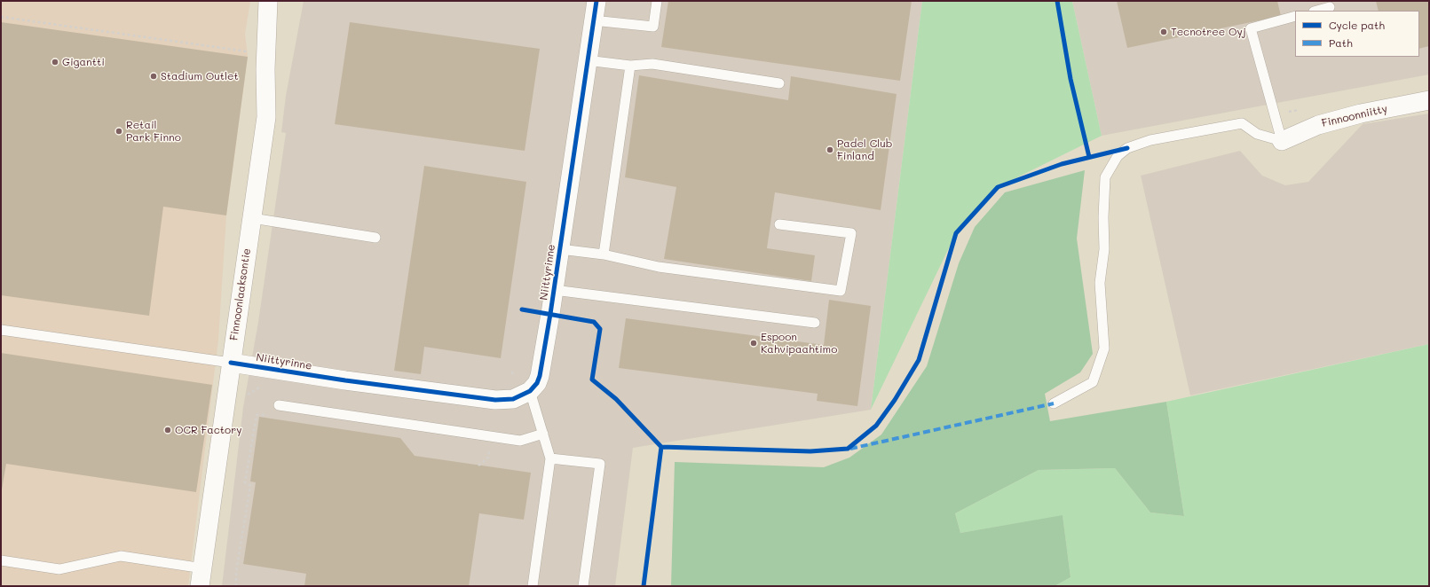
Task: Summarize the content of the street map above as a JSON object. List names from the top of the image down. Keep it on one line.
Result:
{"streets":{"street":["Finnoonniitty","Niittyrinne","Finnoonlaaksontie"]},"crossings":[["Niittyrinne","Finnoonlaaksontie"]],"places":["Tecnotree Oyj","Gigantti","Stadium Outlet","Retail Park Finno","Padel Club Finland","Espoon Kahvipaahtimo","OCR Factory"],"legend":["Cycle path","Path"]}
